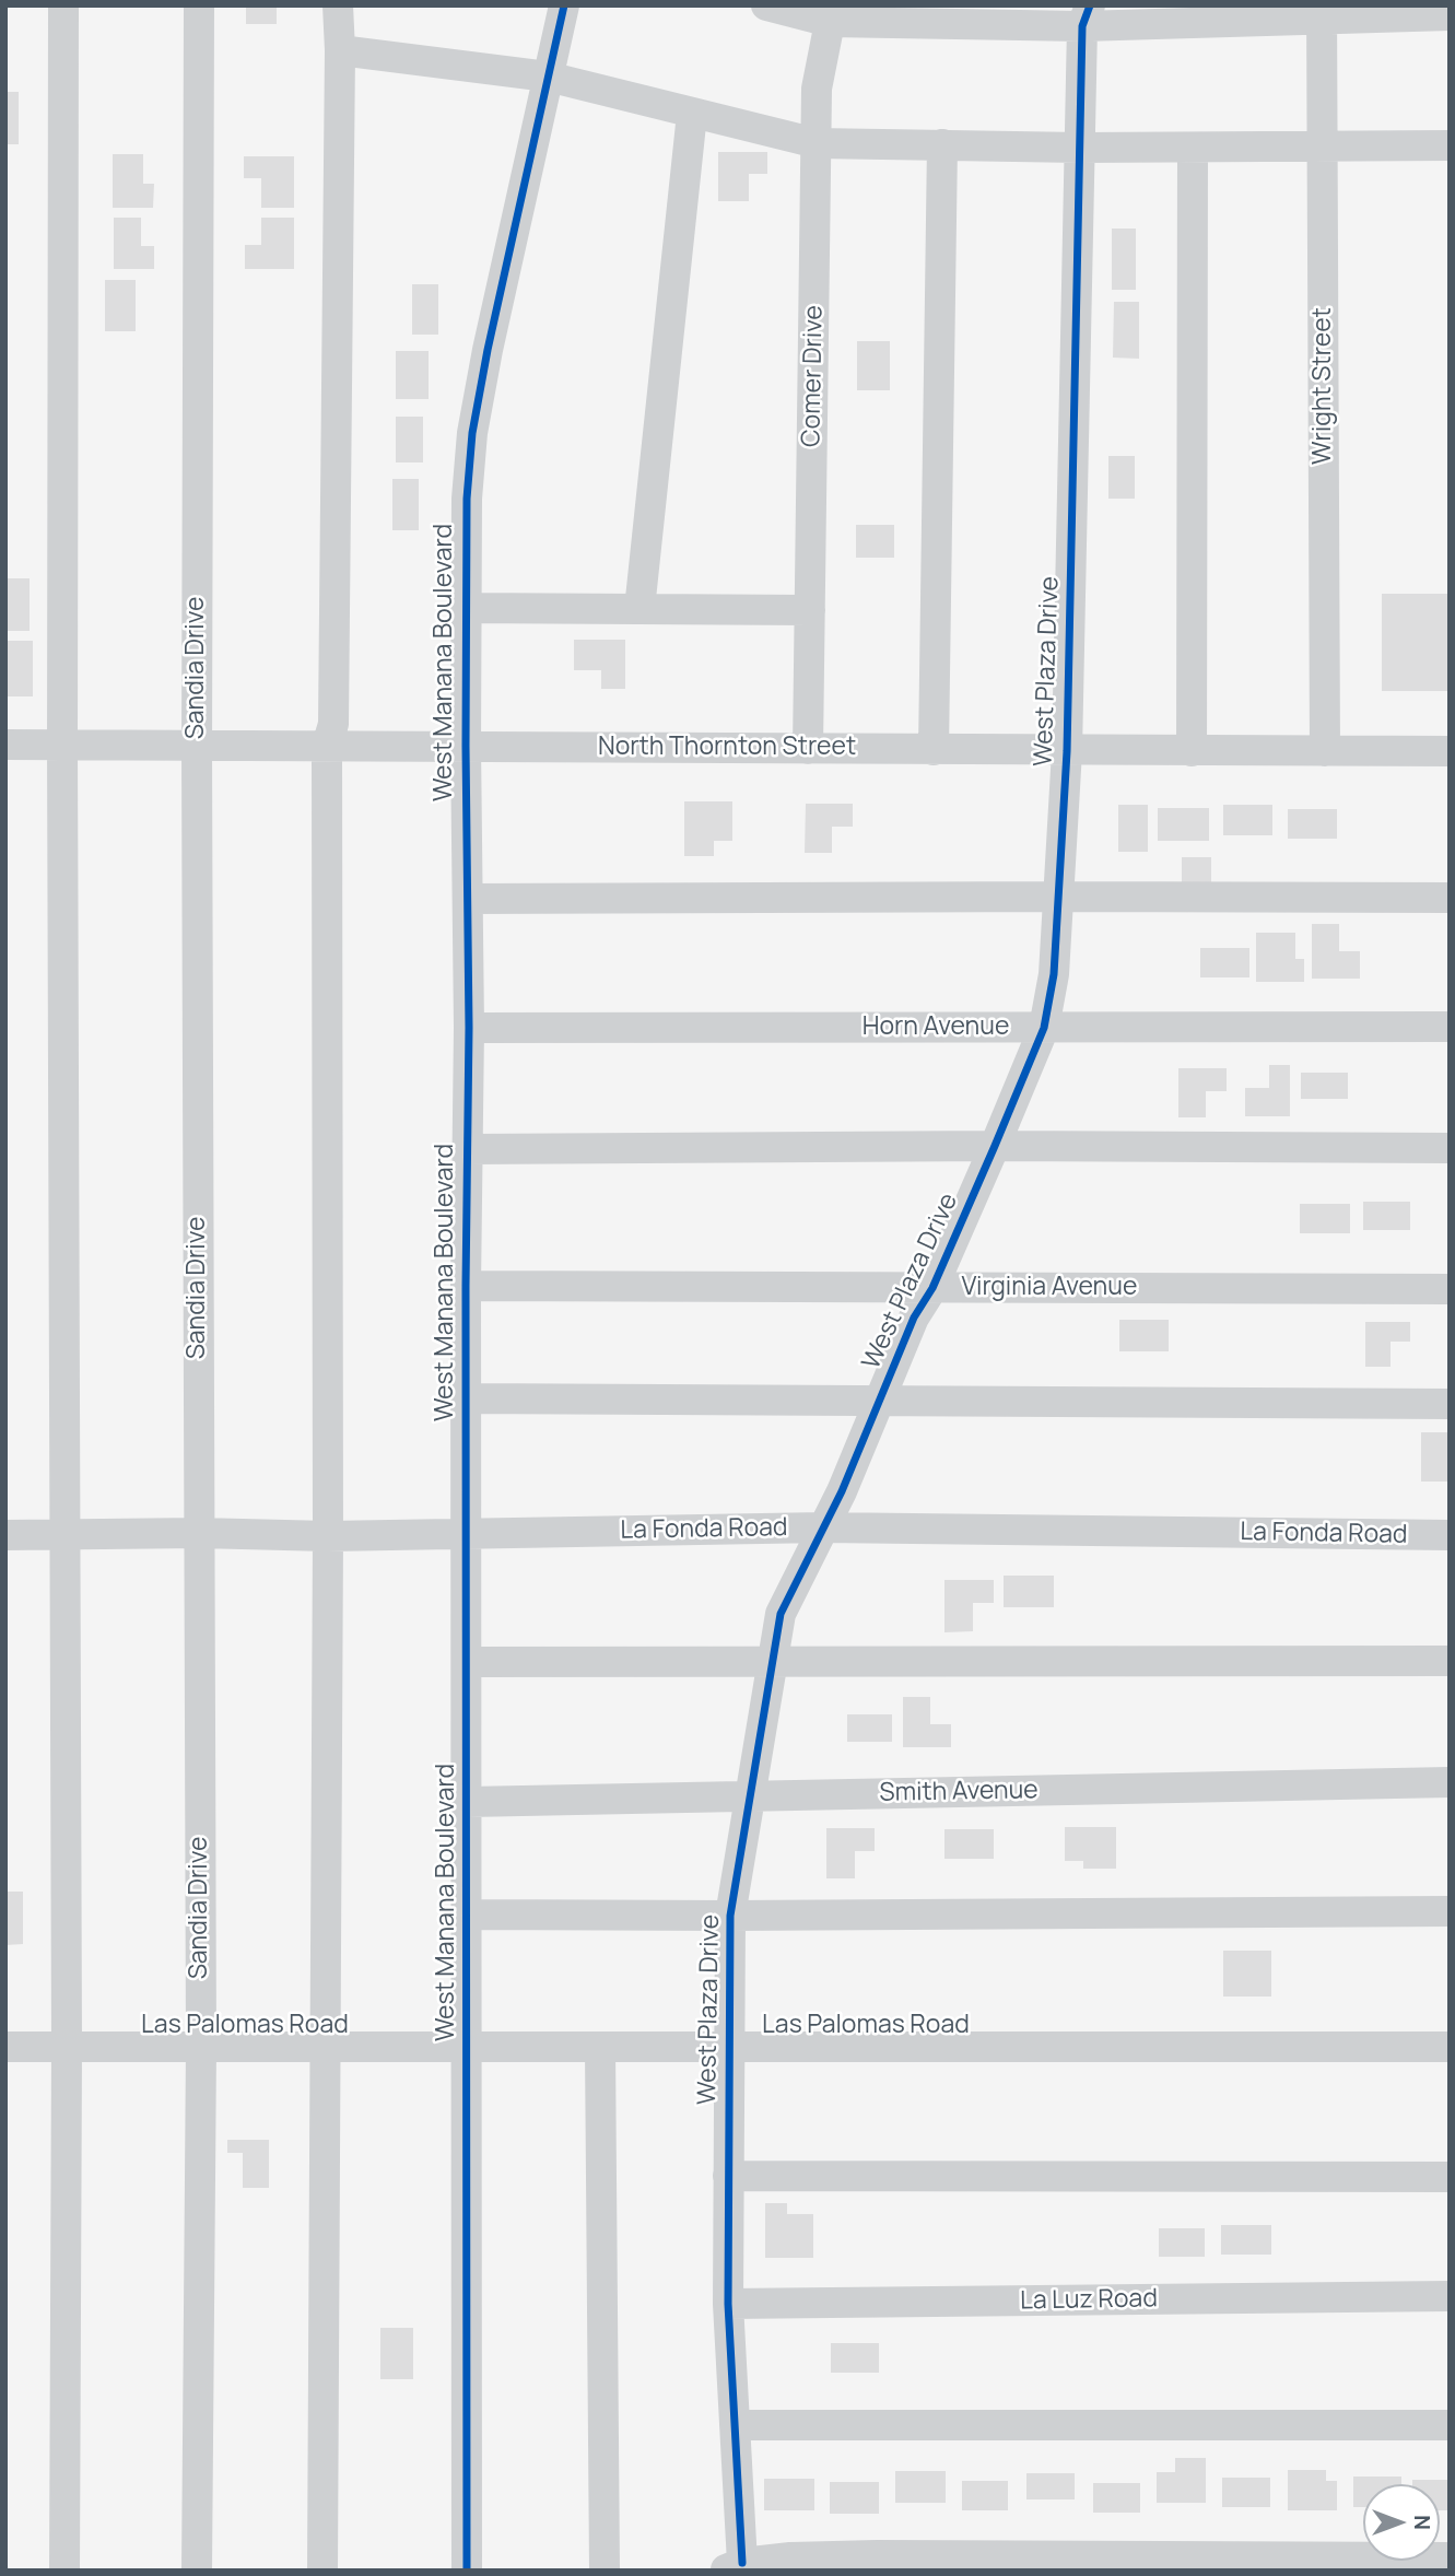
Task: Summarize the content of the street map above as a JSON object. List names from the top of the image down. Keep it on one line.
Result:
{"streets":{"street":["Comer Drive","Wright Street","West Manana Boulevard","Sandia Drive","West Plaza Drive","North Thornton Street","Horn Avenue","Virginia Avenue","La Fonda Road","Smith Avenue","Las Palomas Road","La Luz Road"]},"crossings":[["Comer Drive","North Thornton Street"],["Wright Street","North Thornton Street"],["West Manana Boulevard","North Thornton Street"],["West Manana Boulevard","Horn Avenue"],["West Manana Boulevard","Virginia Avenue"],["West Manana Boulevard","La Fonda Road"],["West Manana Boulevard","Smith Avenue"],["West Manana Boulevard","Las Palomas Road"],["Sandia Drive","North Thornton Street"],["Sandia Drive","La Fonda Road"],["Sandia Drive","Las Palomas Road"],["West Plaza Drive","North Thornton Street"],["West Plaza Drive","Horn Avenue"],["West Plaza Drive","Virginia Avenue"],["West Plaza Drive","La Fonda Road"],["West Plaza Drive","Smith Avenue"],["West Plaza Drive","Las Palomas Road"],["West Plaza Drive","La Luz Road"]],"north":"right"}
